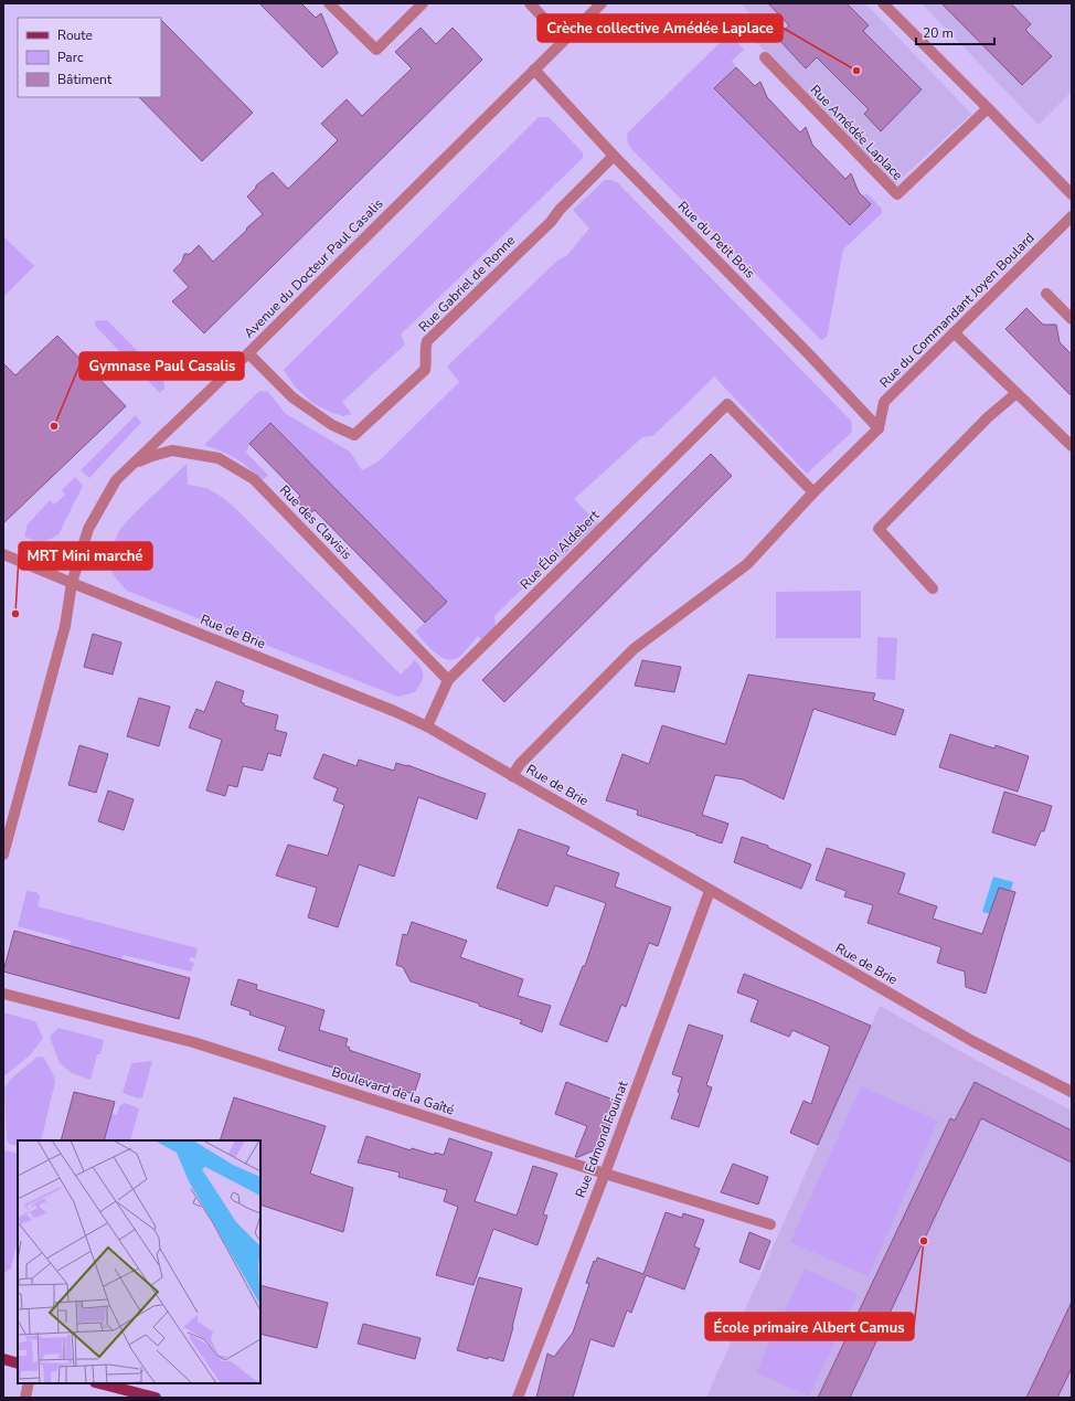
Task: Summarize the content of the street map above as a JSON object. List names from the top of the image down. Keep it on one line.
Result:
{"streets":{"street":["Rue Amédée Laplace","Rue du Petit Bois","Avenue du Docteur Paul Casalis","Rue Gabriel de Ronne","Rue du Commandant Joyen Boulard","Rue des Clavisis","Rue Éloi Aldebert","Rue de Brie","Boulevard de la Gaîté","Rue Edmond Fouinat"]},"crossings":[["Rue du Petit Bois","Avenue du Docteur Paul Casalis"],["Rue du Petit Bois","Rue Gabriel de Ronne"],["Rue du Petit Bois","Rue du Commandant Joyen Boulard"],["Avenue du Docteur Paul Casalis","Rue Gabriel de Ronne"],["Avenue du Docteur Paul Casalis","Rue des Clavisis"],["Avenue du Docteur Paul Casalis","Rue de Brie"],["Rue des Clavisis","Rue Éloi Aldebert"],["Rue Éloi Aldebert","Rue de Brie"],["Rue de Brie","Rue Edmond Fouinat"],["Boulevard de la Gaîté","Rue Edmond Fouinat"]],"places":["Crèche collective Amédée Laplace","Gymnase Paul Casalis","MRT Mini marché","École primaire Albert Camus"],"legend":["Route","Parc","Bâtiment"],"scale_bar":"20 m"}
